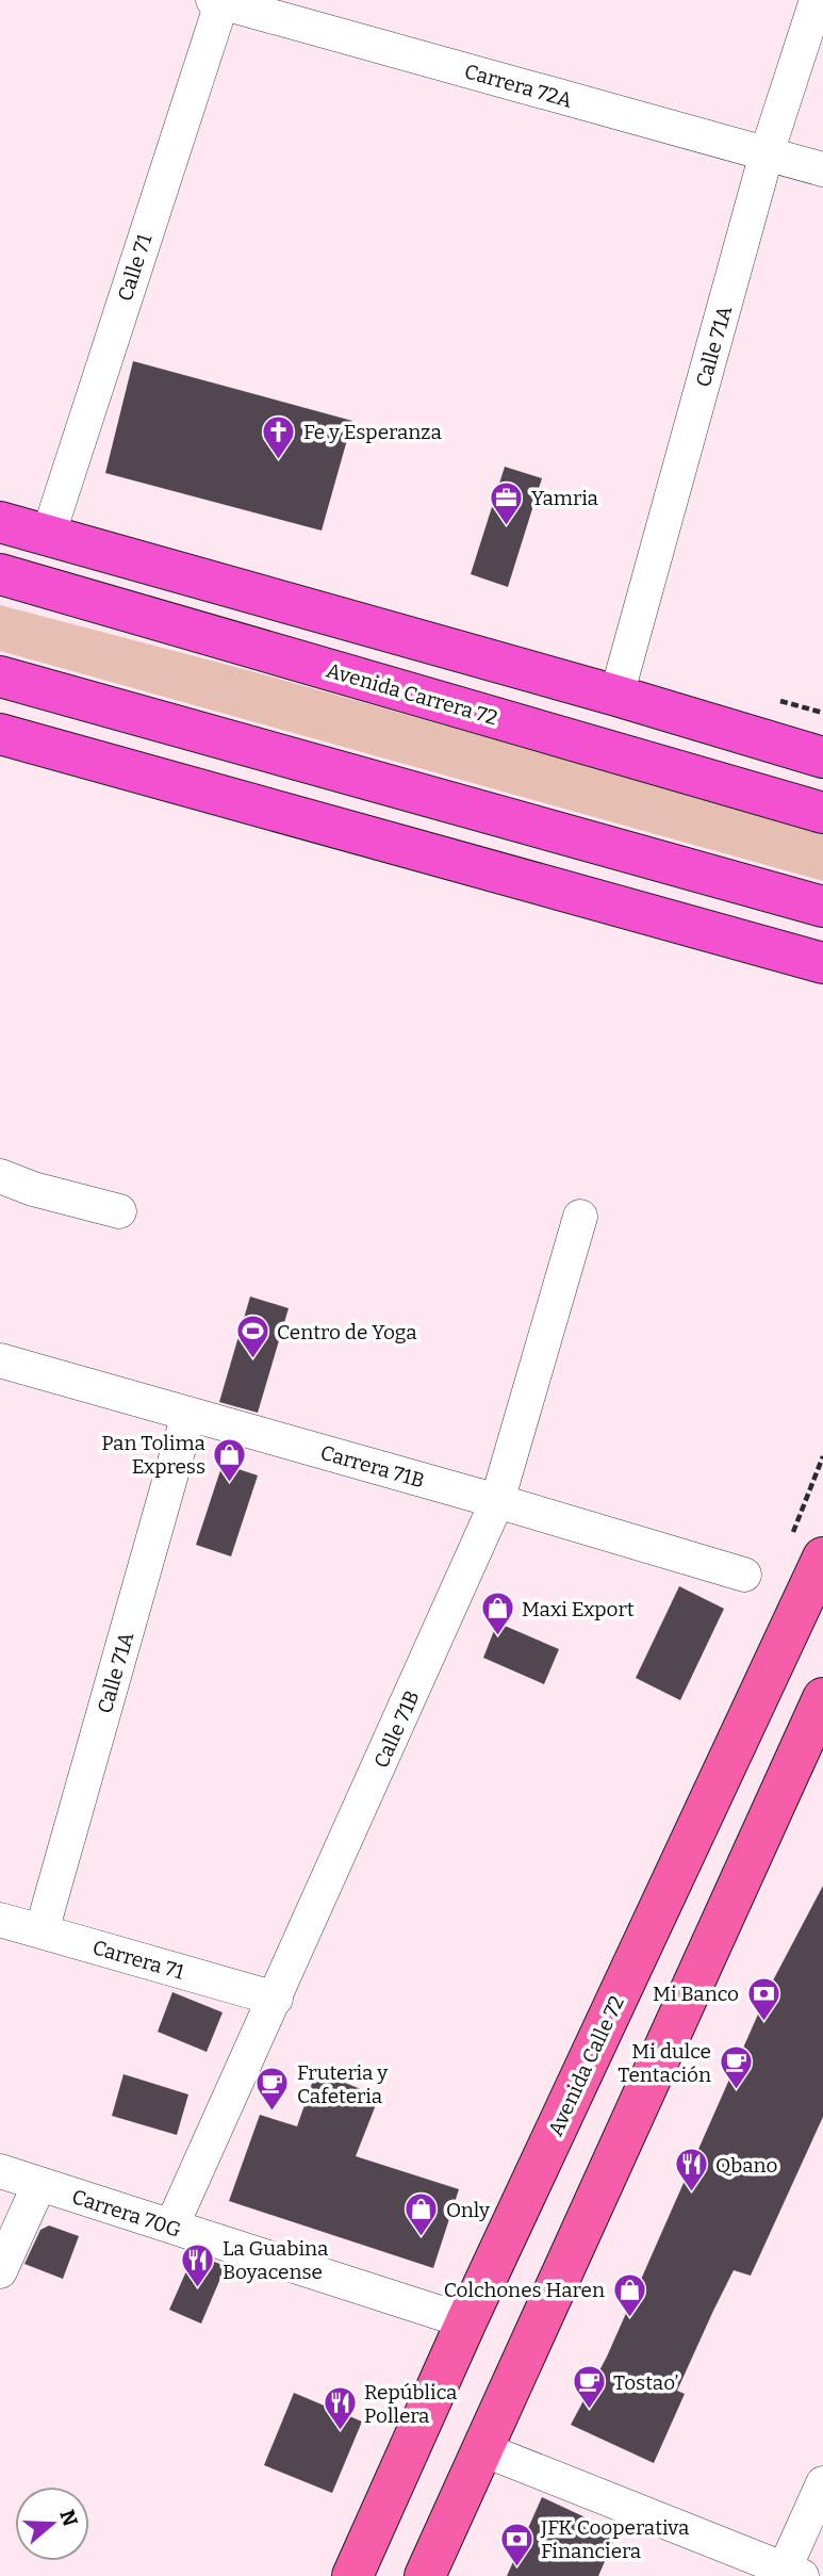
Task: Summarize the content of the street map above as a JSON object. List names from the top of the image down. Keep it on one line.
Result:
{"streets":{"highway":["Avenida Carrera 72"],"main road":["Avenida Calle 72"],"street":["Carrera 72A","Calle 71","Calle 71A","Carrera 71B","Calle 71B","Carrera 71","Carrera 70G"]},"crossings":[["Carrera 72A","Calle 71"],["Carrera 72A","Calle 71A"],["Calle 71A","Carrera 71B"],["Calle 71A","Carrera 71"],["Carrera 71B","Calle 71B"],["Calle 71B","Carrera 71"],["Calle 71B","Carrera 70G"],["Avenida Calle 72","Carrera 70G"]],"places":{"church":["Fe y Esperanza"],"office":["Yamria"],"sports":["Centro de Yoga"],"shop":["Pan Tolima Express","Maxi Export","Only","Colchones Haren"],"bank":["Mi Banco","JFK Cooperativa Financiera"],"cafe":["Mi dulce Tentación","Fruteria y Cafeteria","Tostao’"],"restaurant":["Qbano","La Guabina Boyacense","República Pollera"]},"north":"right"}
